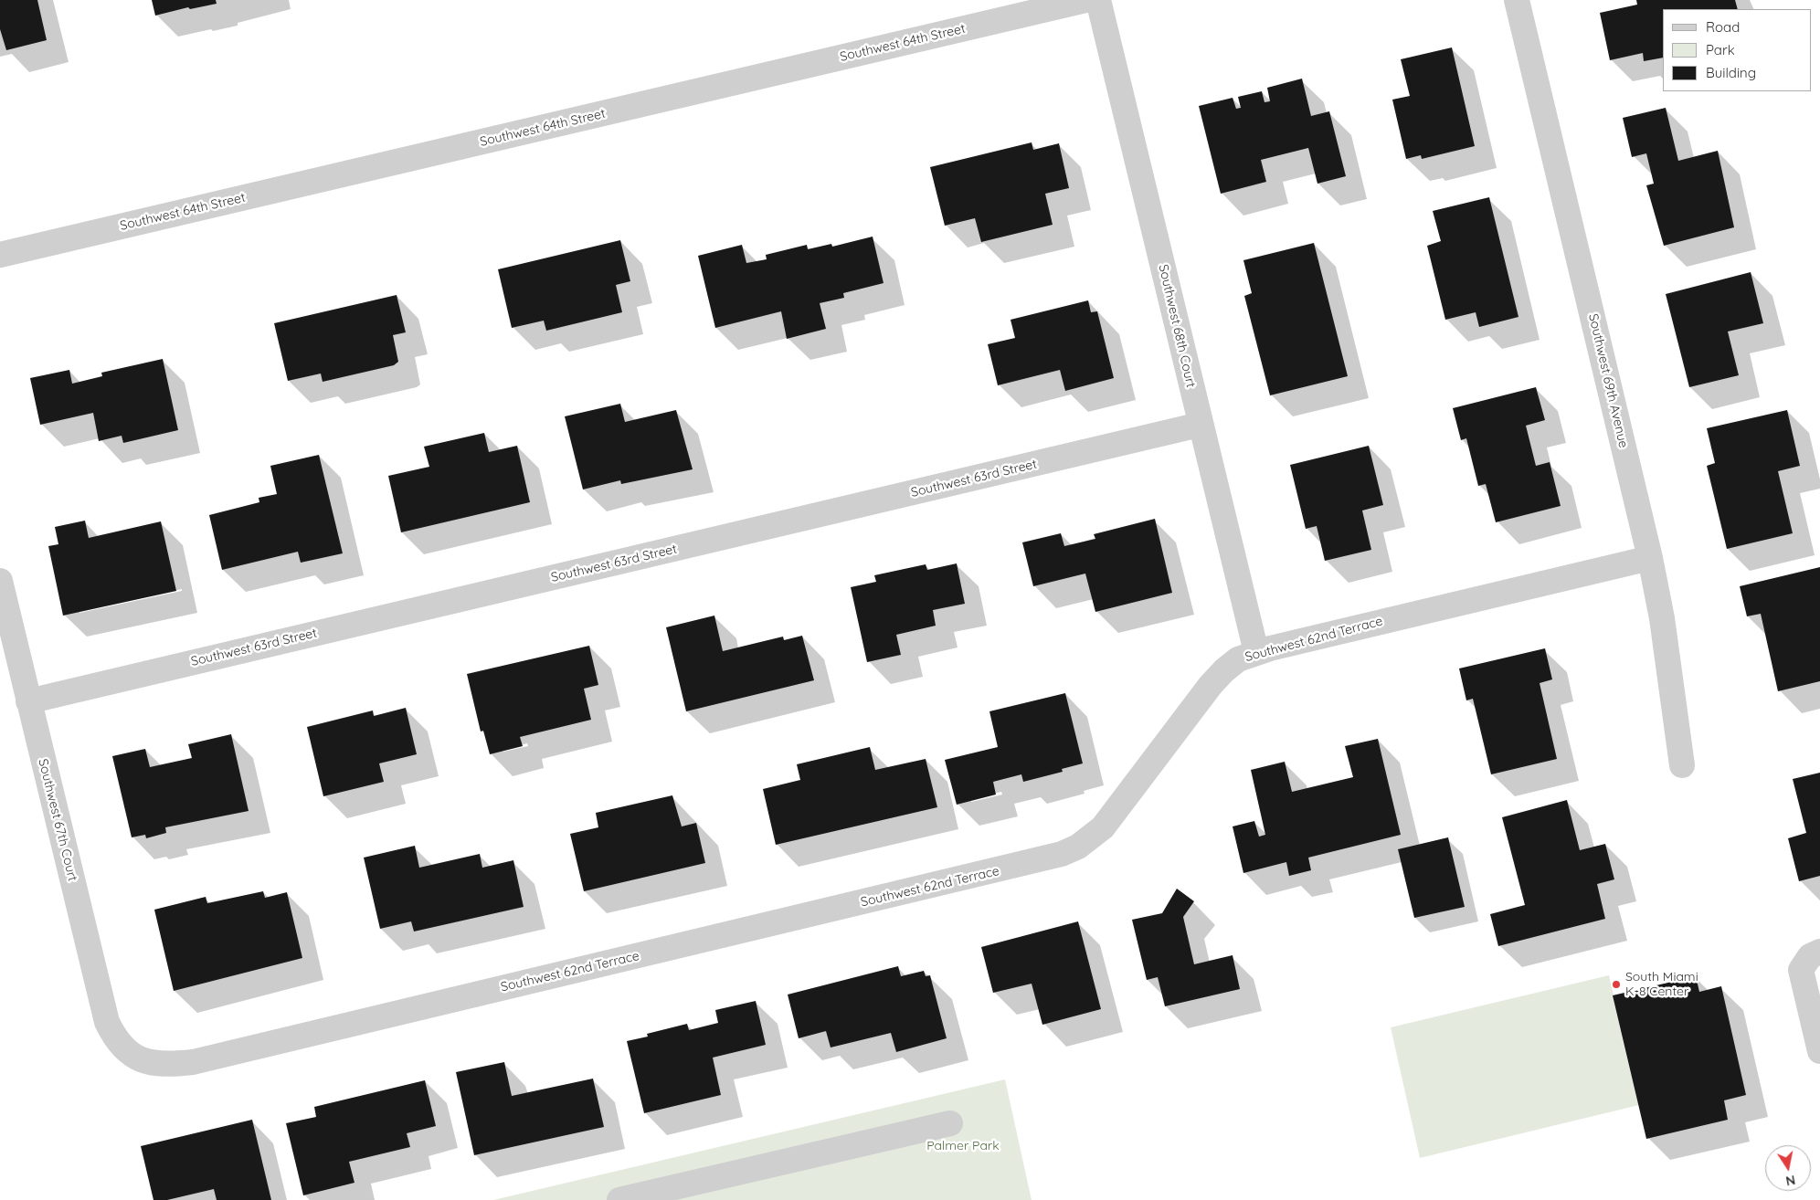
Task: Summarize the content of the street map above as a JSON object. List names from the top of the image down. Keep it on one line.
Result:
{"streets":{"street":["Southwest 64th Street","Southwest 68th Court","Southwest 69th Avenue","Southwest 63rd Street","Southwest 62nd Terrace","Southwest 67th Court"]},"crossings":[["Southwest 68th Court","Southwest 63rd Street"],["Southwest 68th Court","Southwest 62nd Terrace"],["Southwest 69th Avenue","Southwest 62nd Terrace"],["Southwest 63rd Street","Southwest 67th Court"],["Southwest 62nd Terrace","Southwest 67th Court"]],"parks":["Palmer Park"],"places":["South Miami K-8 Center"],"legend":["Road","Park","Building"],"north":"bottom"}
